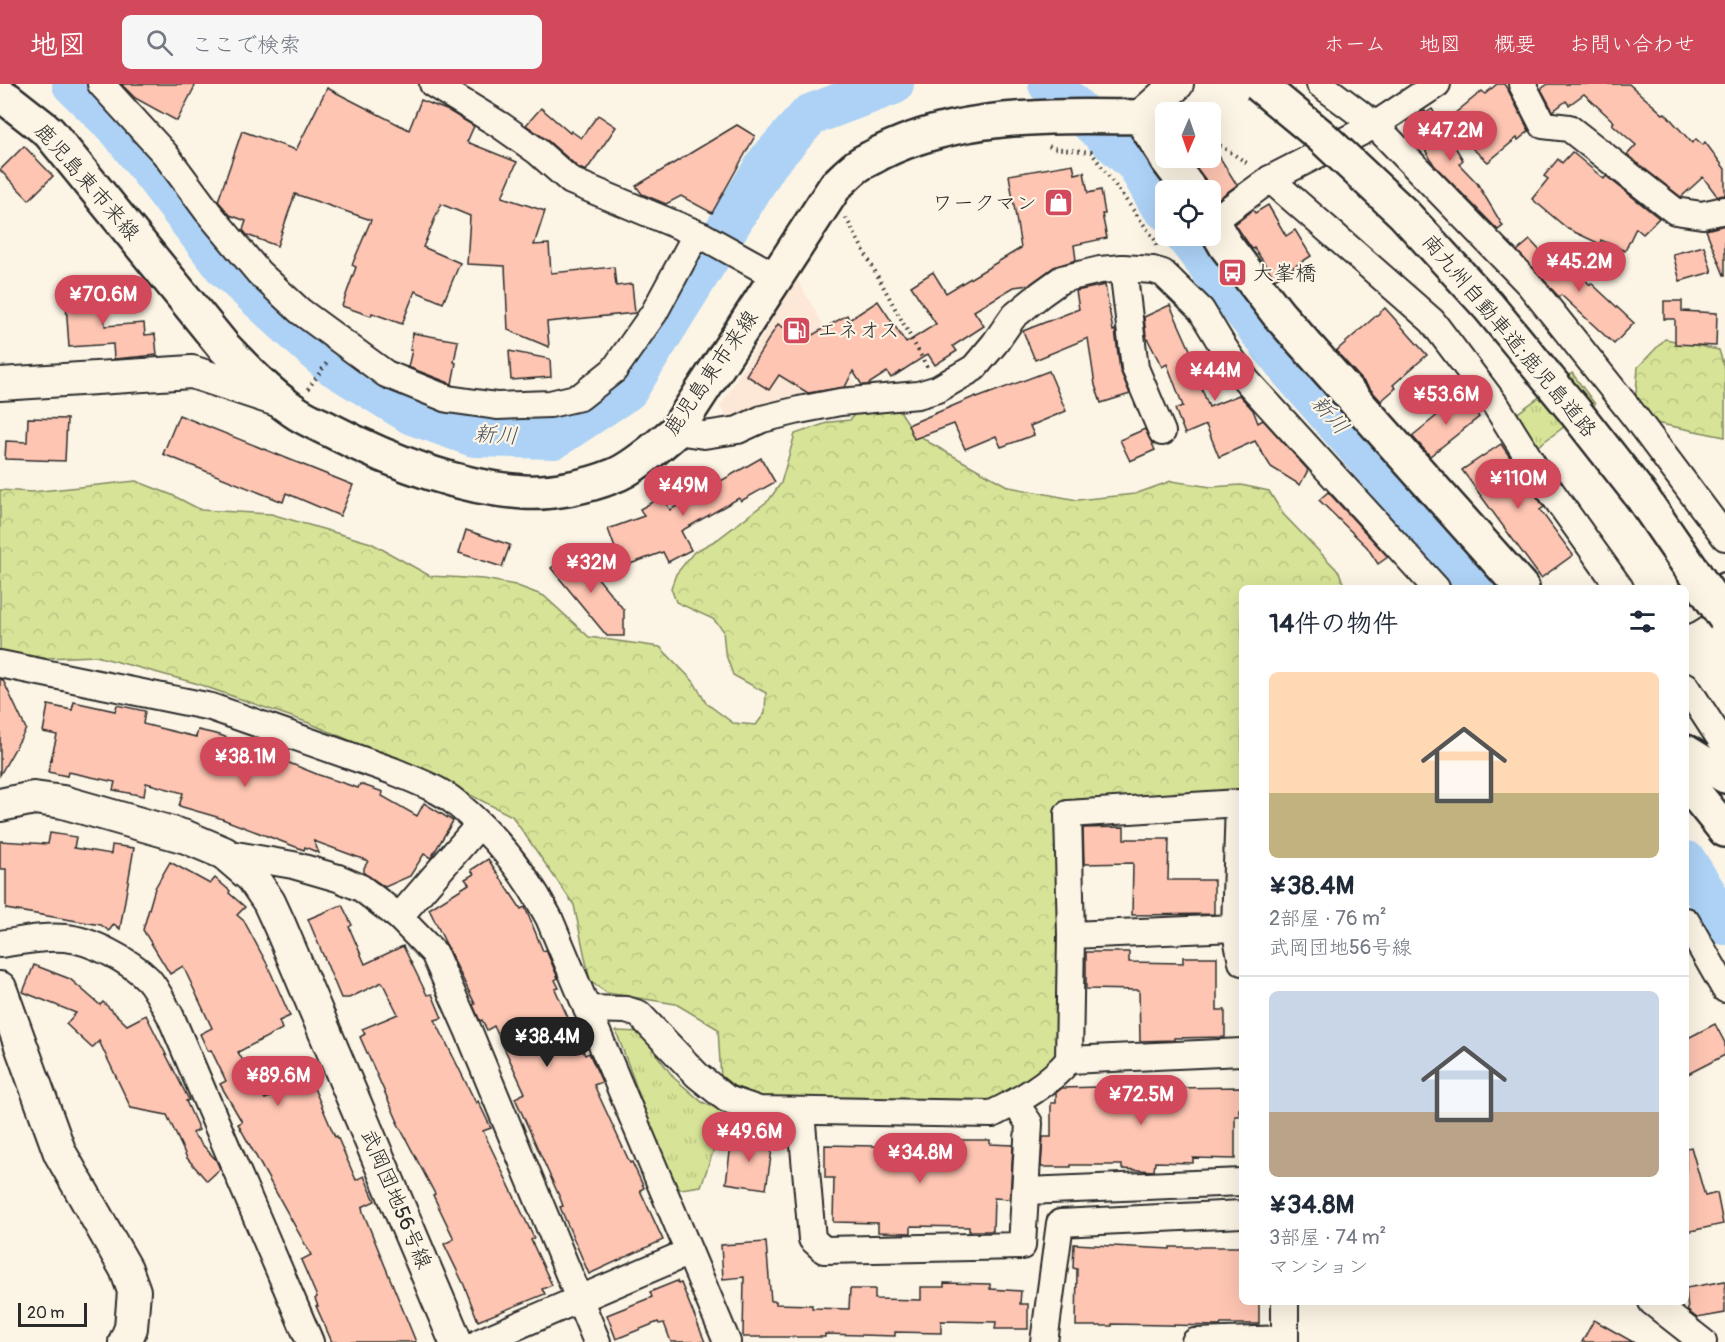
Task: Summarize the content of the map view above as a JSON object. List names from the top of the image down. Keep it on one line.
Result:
{"streets":{"main road":["鹿児島東市来線","南九州自動車道;鹿児島道路"],"street":["武岡団地56号線"]},"water":["新川"],"places":{"shop":["ワークマン"],"bus stop":["大峯橋"],"fuel station":["エネオス"]},"scale_bar":"20 m","north":"bottom","page":{"header":"地図","search":"ここで検索","nav":["ホーム","地図","概要","お問い合わせ"],"price":["¥47.2M","¥45.2M","¥70.6M","¥44M","¥53.6M","¥110M","¥49M","¥32M","¥38.1M","¥38.4M","¥89.6M","¥72.5M","¥49.6M","¥34.8M"],"heading":"14件の物件","list":[{"name":"¥38.4M","note":"2部屋 · 76 m² · 武岡団地56号線"},{"name":"¥34.8M","note":"3部屋 · 74 m² · マンション"}],"scale":"20 m"}}
